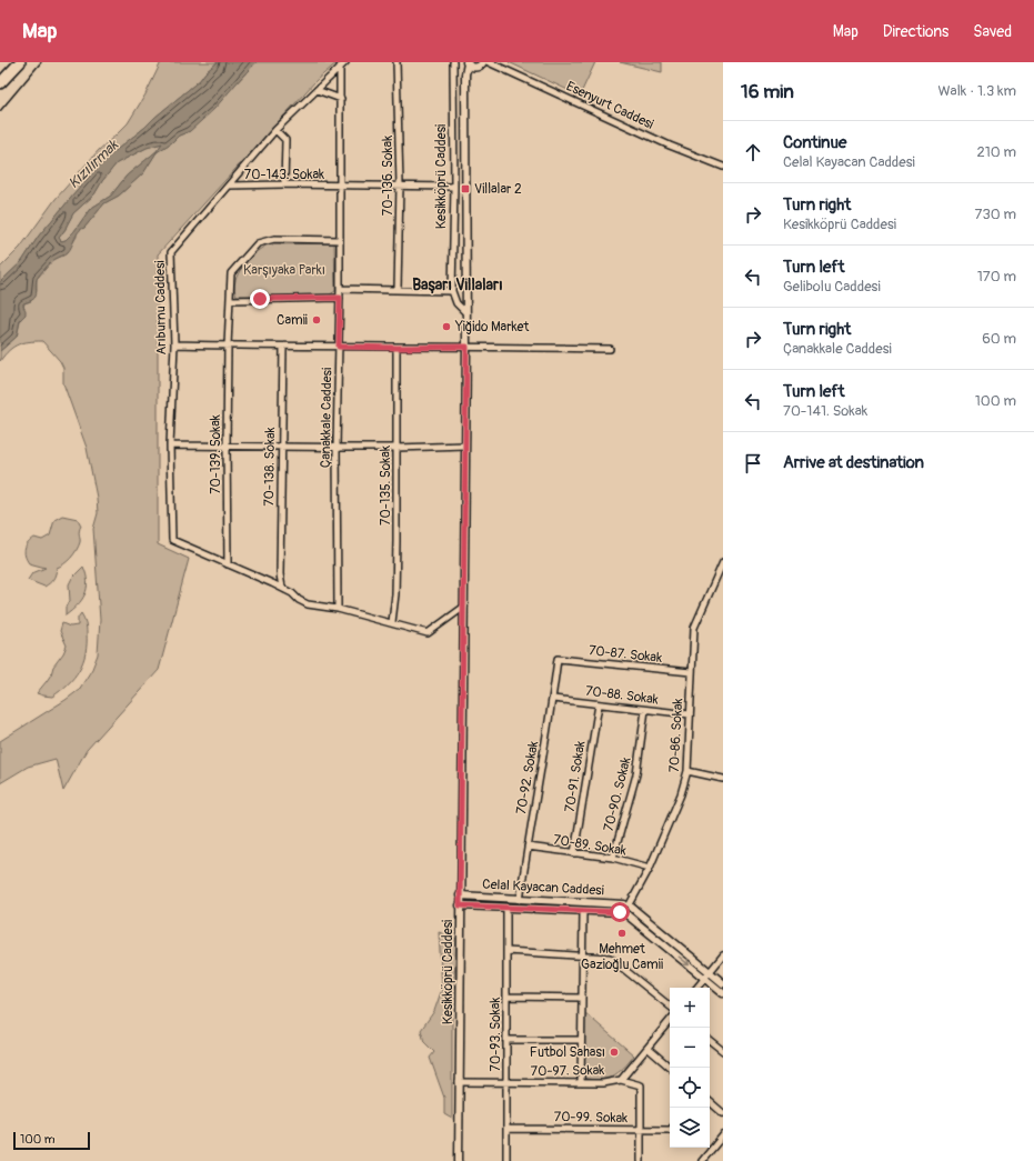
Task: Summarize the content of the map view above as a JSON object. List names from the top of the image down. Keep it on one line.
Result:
{"streets":{"street":["Esenyurt Caddesi","70-143. Sokak","70-136. Sokak","Kesikköprü Caddesi","Arıburnu Caddesi","Çanakkale Caddesi","70-139. Sokak","70-138. Sokak","70-135. Sokak","70-87. Sokak","70-88. Sokak","70-86. Sokak","70-91. Sokak","70-92. Sokak","70-90. Sokak","70-89. Sokak","Celal Kayacan Caddesi","70-93. Sokak","70-97. Sokak","70-99. Sokak"]},"crossings":[["70-143. Sokak","70-136. Sokak"],["70-143. Sokak","Kesikköprü Caddesi"],["70-143. Sokak","Arıburnu Caddesi"],["70-143. Sokak","Çanakkale Caddesi"],["Kesikköprü Caddesi","Celal Kayacan Caddesi"],["Kesikköprü Caddesi","70-97. Sokak"],["Arıburnu Caddesi","Çanakkale Caddesi"],["Arıburnu Caddesi","70-139. Sokak"],["Çanakkale Caddesi","70-139. Sokak"],["70-87. Sokak","70-86. Sokak"],["70-87. Sokak","70-92. Sokak"],["70-88. Sokak","70-86. Sokak"],["70-88. Sokak","70-91. Sokak"],["70-88. Sokak","70-92. Sokak"],["70-88. Sokak","70-90. Sokak"],["70-86. Sokak","70-89. Sokak"],["70-86. Sokak","Celal Kayacan Caddesi"],["70-91. Sokak","70-89. Sokak"],["70-92. Sokak","70-89. Sokak"],["70-92. Sokak","Celal Kayacan Caddesi"],["70-90. Sokak","70-89. Sokak"],["Celal Kayacan Caddesi","70-93. Sokak"],["70-93. Sokak","70-97. Sokak"],["70-93. Sokak","70-99. Sokak"]],"districts":["Başarı Villaları"],"water":["Kızılırmak"],"parks":["Karşıyaka Parkı"],"places":{"transit":["Villalar 2"],"other":["Camii","Yiğido Market","Mehmet Gazioğlu Camii","Futbol Sahası"]},"scale_bar":"100 m","page":{"header":"Map","nav":["Map","Directions","Saved"],"heading":["16 min","Walk · 1.3 km"],"list":[["Continue","Celal Kayacan Caddesi","210 m"],["Turn right","Kesikköprü Caddesi","730 m"],["Turn left","Gelibolu Caddesi","170 m"],["Turn right","Çanakkale Caddesi","60 m"],["Turn left","70-141. Sokak","100 m"],"Arrive at destination"],"map_buttons":["+","−"],"scale":"100 m"}}
